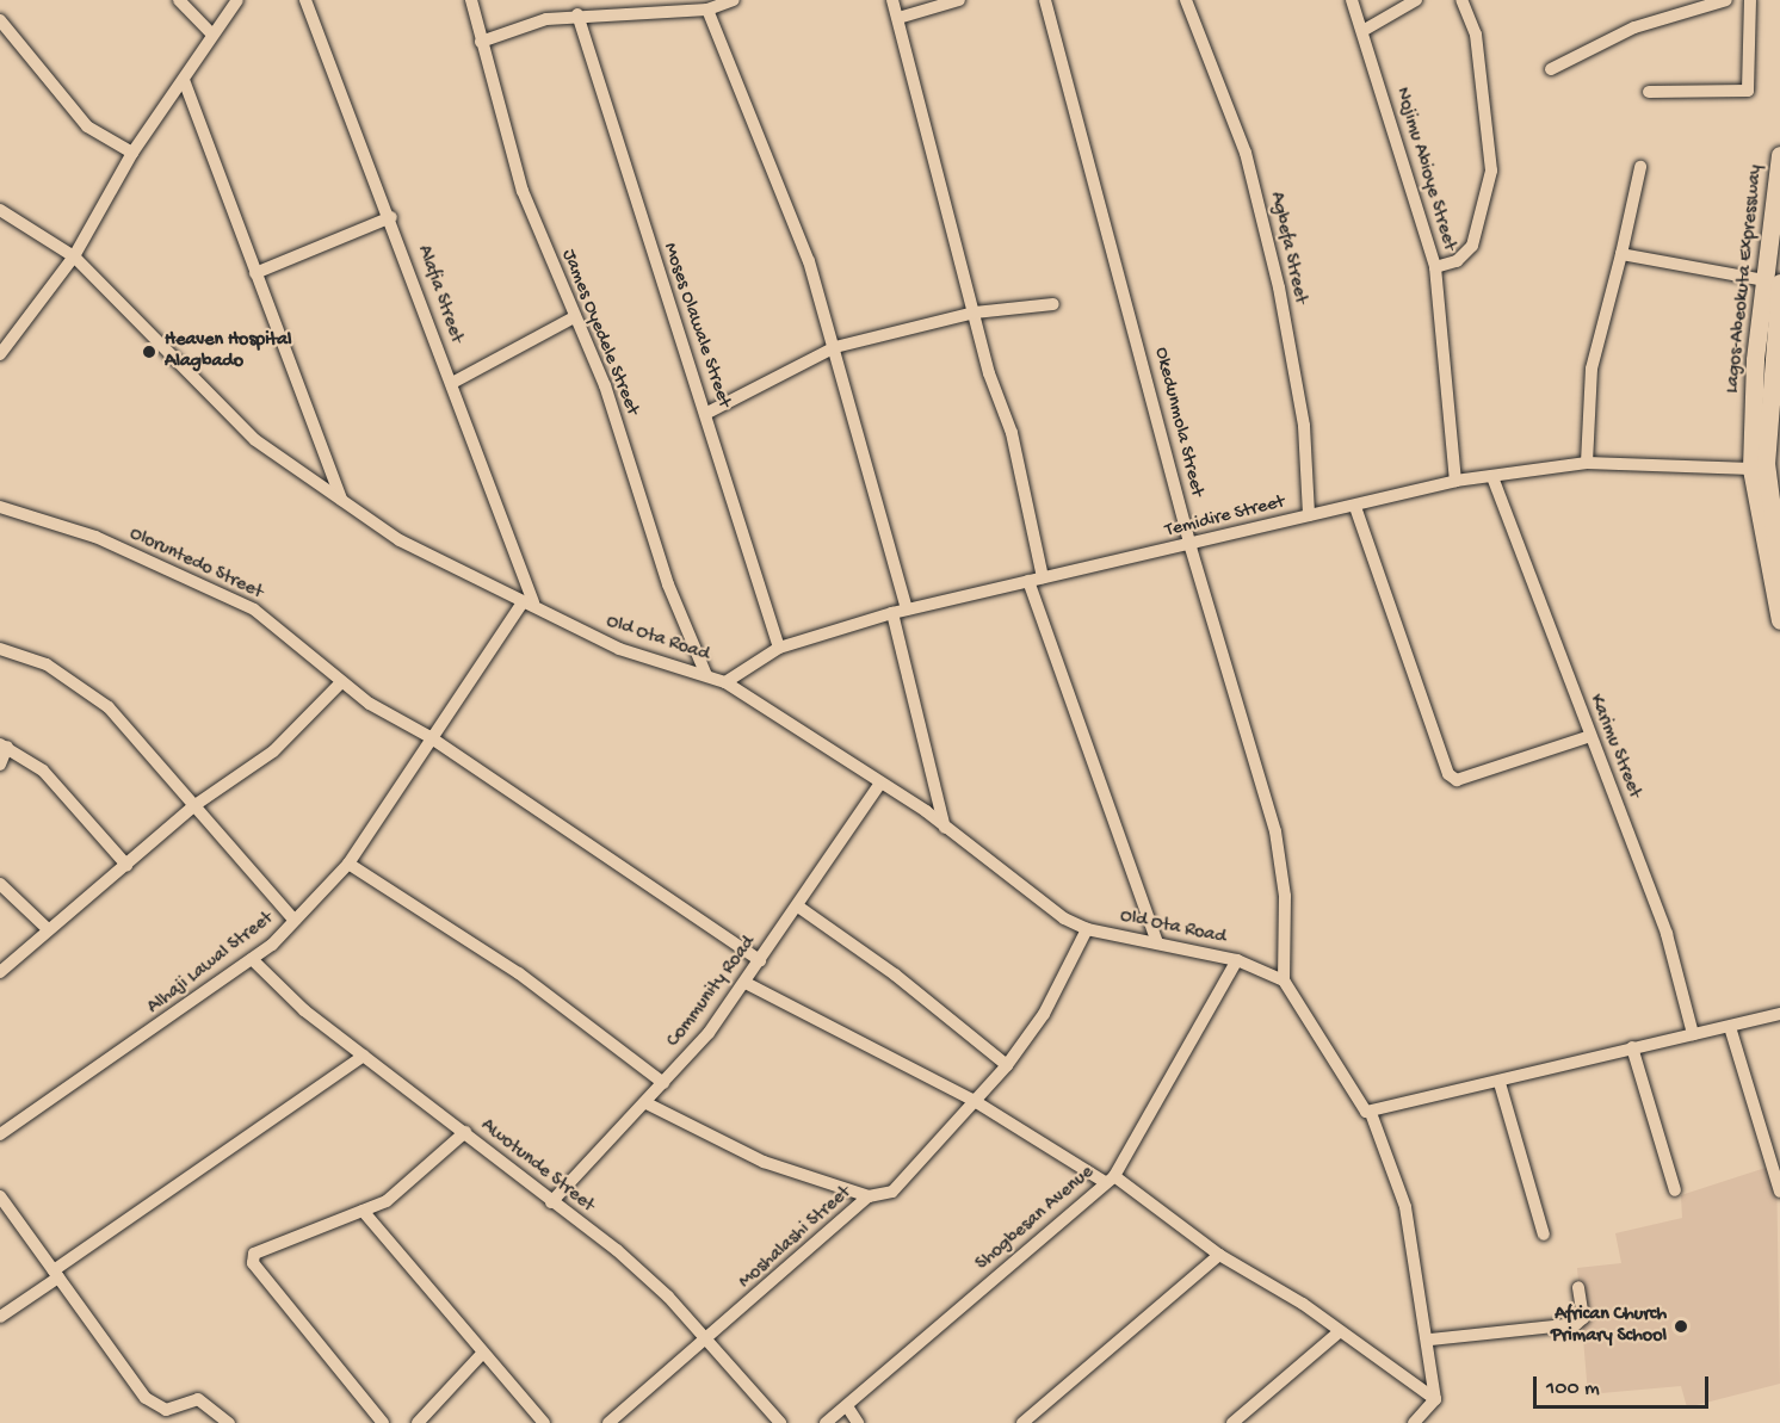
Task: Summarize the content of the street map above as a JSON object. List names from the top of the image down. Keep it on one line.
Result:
{"streets":{"highway":["Lagos-Abeokuta Expressway"],"street":["Nojimu Abioye Street","Agbefa Street","Alafia Street","Moses Olawale Street","James Oyedele Street","Okedunmola Street","Temidire Street","Oloruntedo Street","Old Ota Road","Karimu Street","Alhaji Lawal Street","Community Road","Awotunde Street","Shogbesan Avenue","Moshalashi Street"]},"crossings":[["Nojimu Abioye Street","Temidire Street"],["Agbefa Street","Temidire Street"],["Lagos-Abeokuta Expressway","Temidire Street"],["Alafia Street","Old Ota Road"],["Alafia Street","Alhaji Lawal Street"],["Moses Olawale Street","Temidire Street"],["James Oyedele Street","Old Ota Road"],["Okedunmola Street","Temidire Street"],["Okedunmola Street","Old Ota Road"],["Temidire Street","Old Ota Road"],["Temidire Street","Karimu Street"],["Oloruntedo Street","Alhaji Lawal Street"],["Oloruntedo Street","Community Road"],["Old Ota Road","Alhaji Lawal Street"],["Old Ota Road","Community Road"],["Old Ota Road","Shogbesan Avenue"],["Old Ota Road","Moshalashi Street"],["Alhaji Lawal Street","Awotunde Street"],["Community Road","Awotunde Street"],["Awotunde Street","Moshalashi Street"]],"places":["Heaven Hospital Alagbado","African Church Primary School"],"scale_bar":"100 m"}
